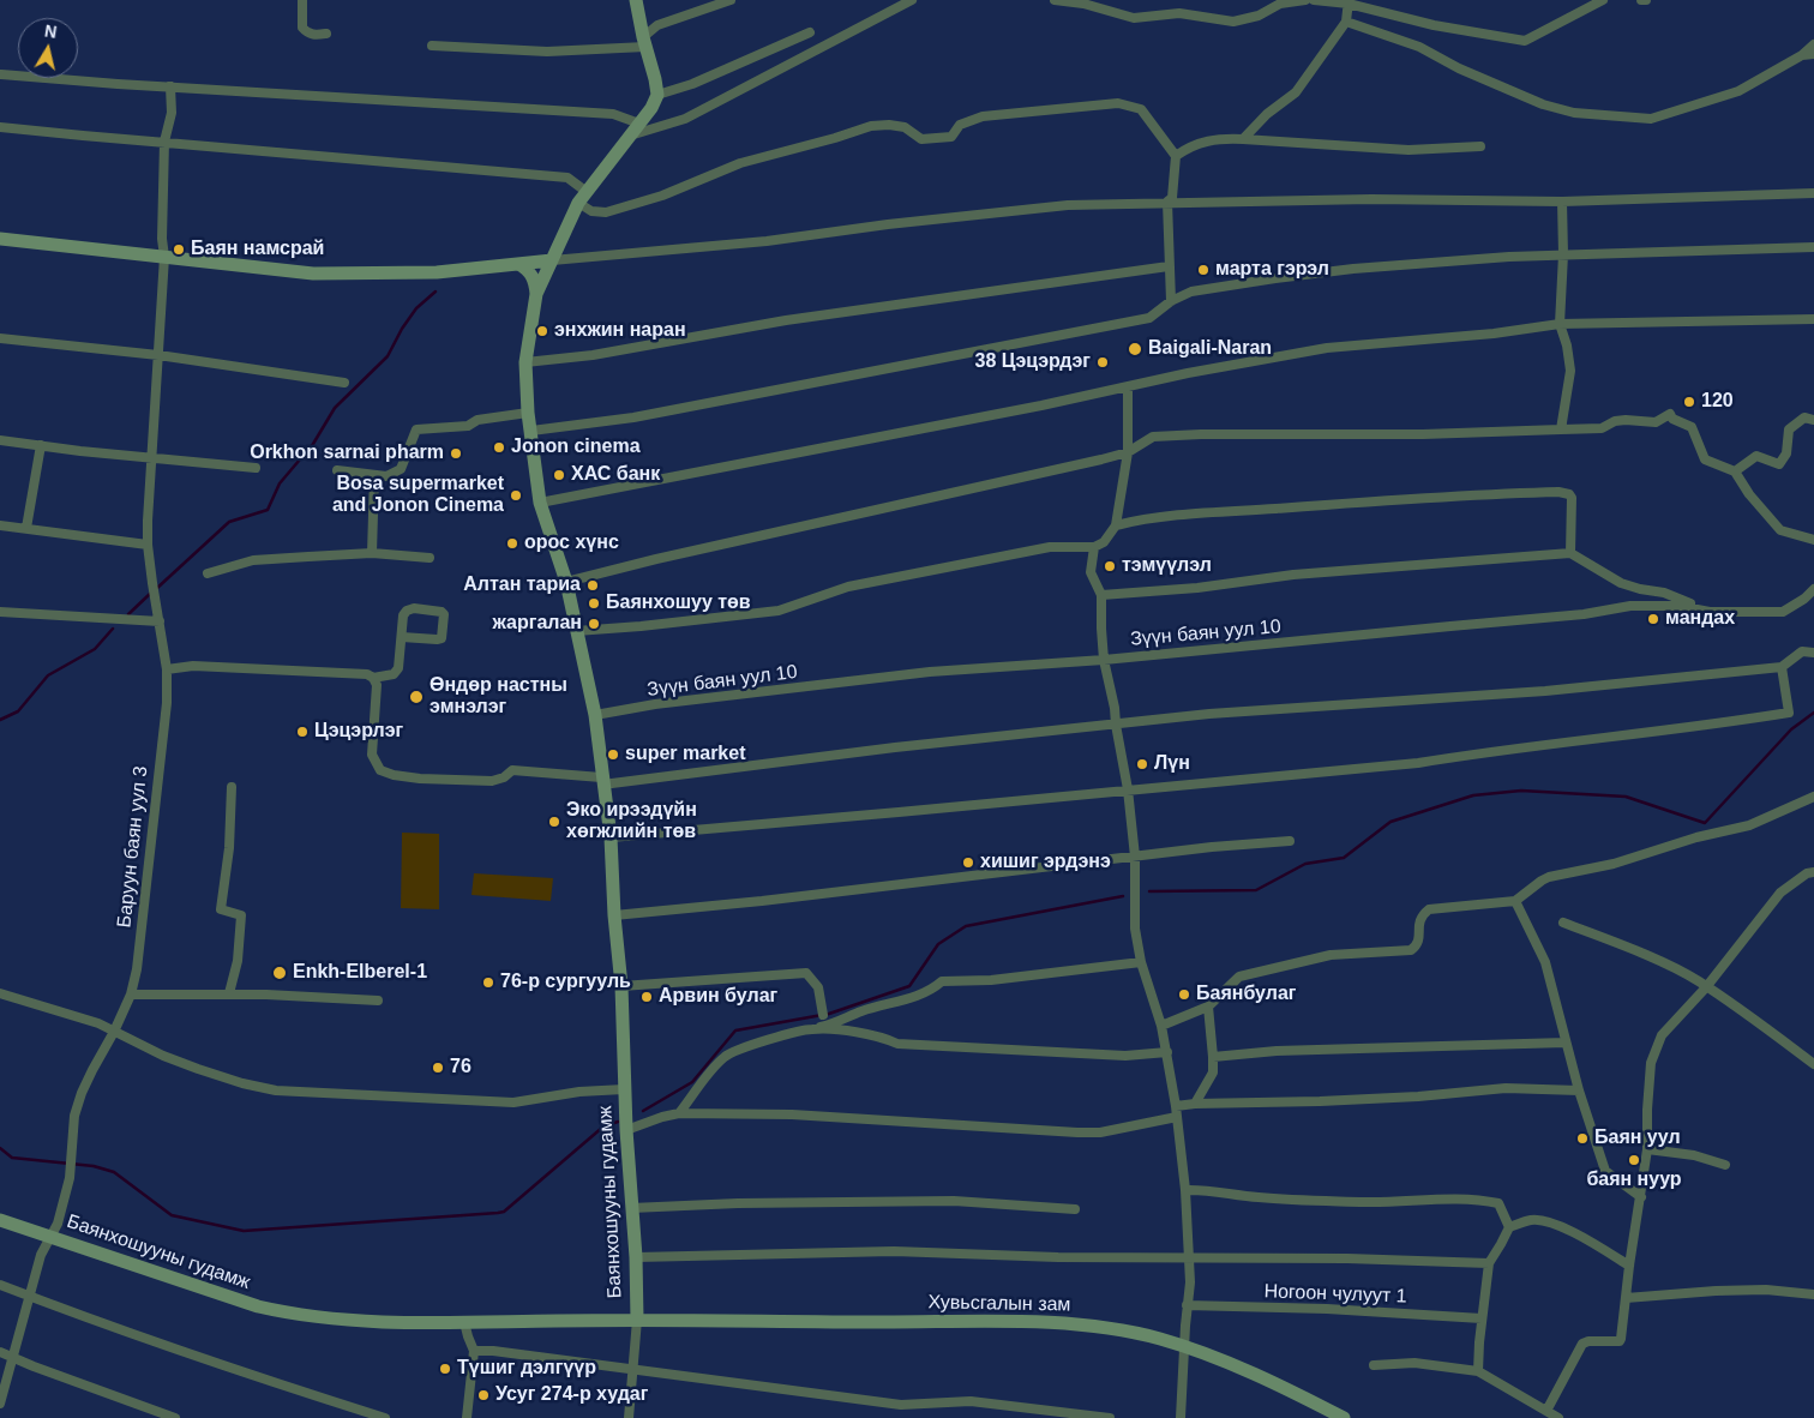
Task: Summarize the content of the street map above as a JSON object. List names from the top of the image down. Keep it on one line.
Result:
{"streets":{"street":["Зүүн баян уул 10","Баруун баян уул 3","Баянхошууны гудамж","Ногоон чулуут 1","Хувьсгалын зам"]},"crossings":[["Зүүн баян уул 10","Баянхошууны гудамж"],["Баруун баян уул 3","Баянхошууны гудамж"],["Баянхошууны гудамж","Хувьсгалын зам"]],"places":["Баян намсрай","марта гэрэл","энхжин наран","Baigali-Naran","38 Цэцэрдэг","120","Jonon cinema","Orkhon sarnai pharm","ХАС банк","Bosa supermarket and Jonon Cinema","орос хүнс","тэмүүлэл","Алтан тариа","Баянхошуу төв","мандах","жаргалан","Өндөр настны эмнэлэг","Цэцэрлэг","super market","Лүн","Эко ирээдүйн хөгжлийн төв","хишиг эрдэнэ","Enkh-Elberel-1","76-р сургууль","Баянбулаг","Арвин булаг","76","Баян уул","баян нуур","Түшиг дэлгүүр","Усуг 274-р худаг"],"north":"top"}
